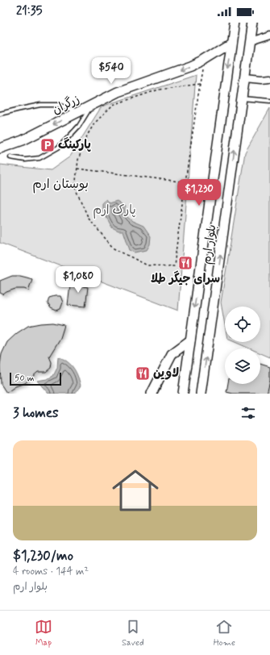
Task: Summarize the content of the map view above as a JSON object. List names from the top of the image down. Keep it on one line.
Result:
{"streets":{"main road":["زرگران","بلوار ارم"]},"crossings":[["زرگران","بلوار ارم"]],"one_way":["زرگران"],"districts":["بوستان ارم"],"parks":["پارک ارم"],"places":{"parking":["پارکینگ"],"restaurant":["سرای جیگر طلا","لاوین"]},"scale_bar":"50 m","page":{"status":"21:35","price":["$540","$1,230","$1,080"],"scale":"50 m","heading":"3 homes","list":[{"name":"$1,230/mo","note":"4 rooms · 144 m² · بلوار ارم"}],"tabs":["Map","Saved","Home"]}}
